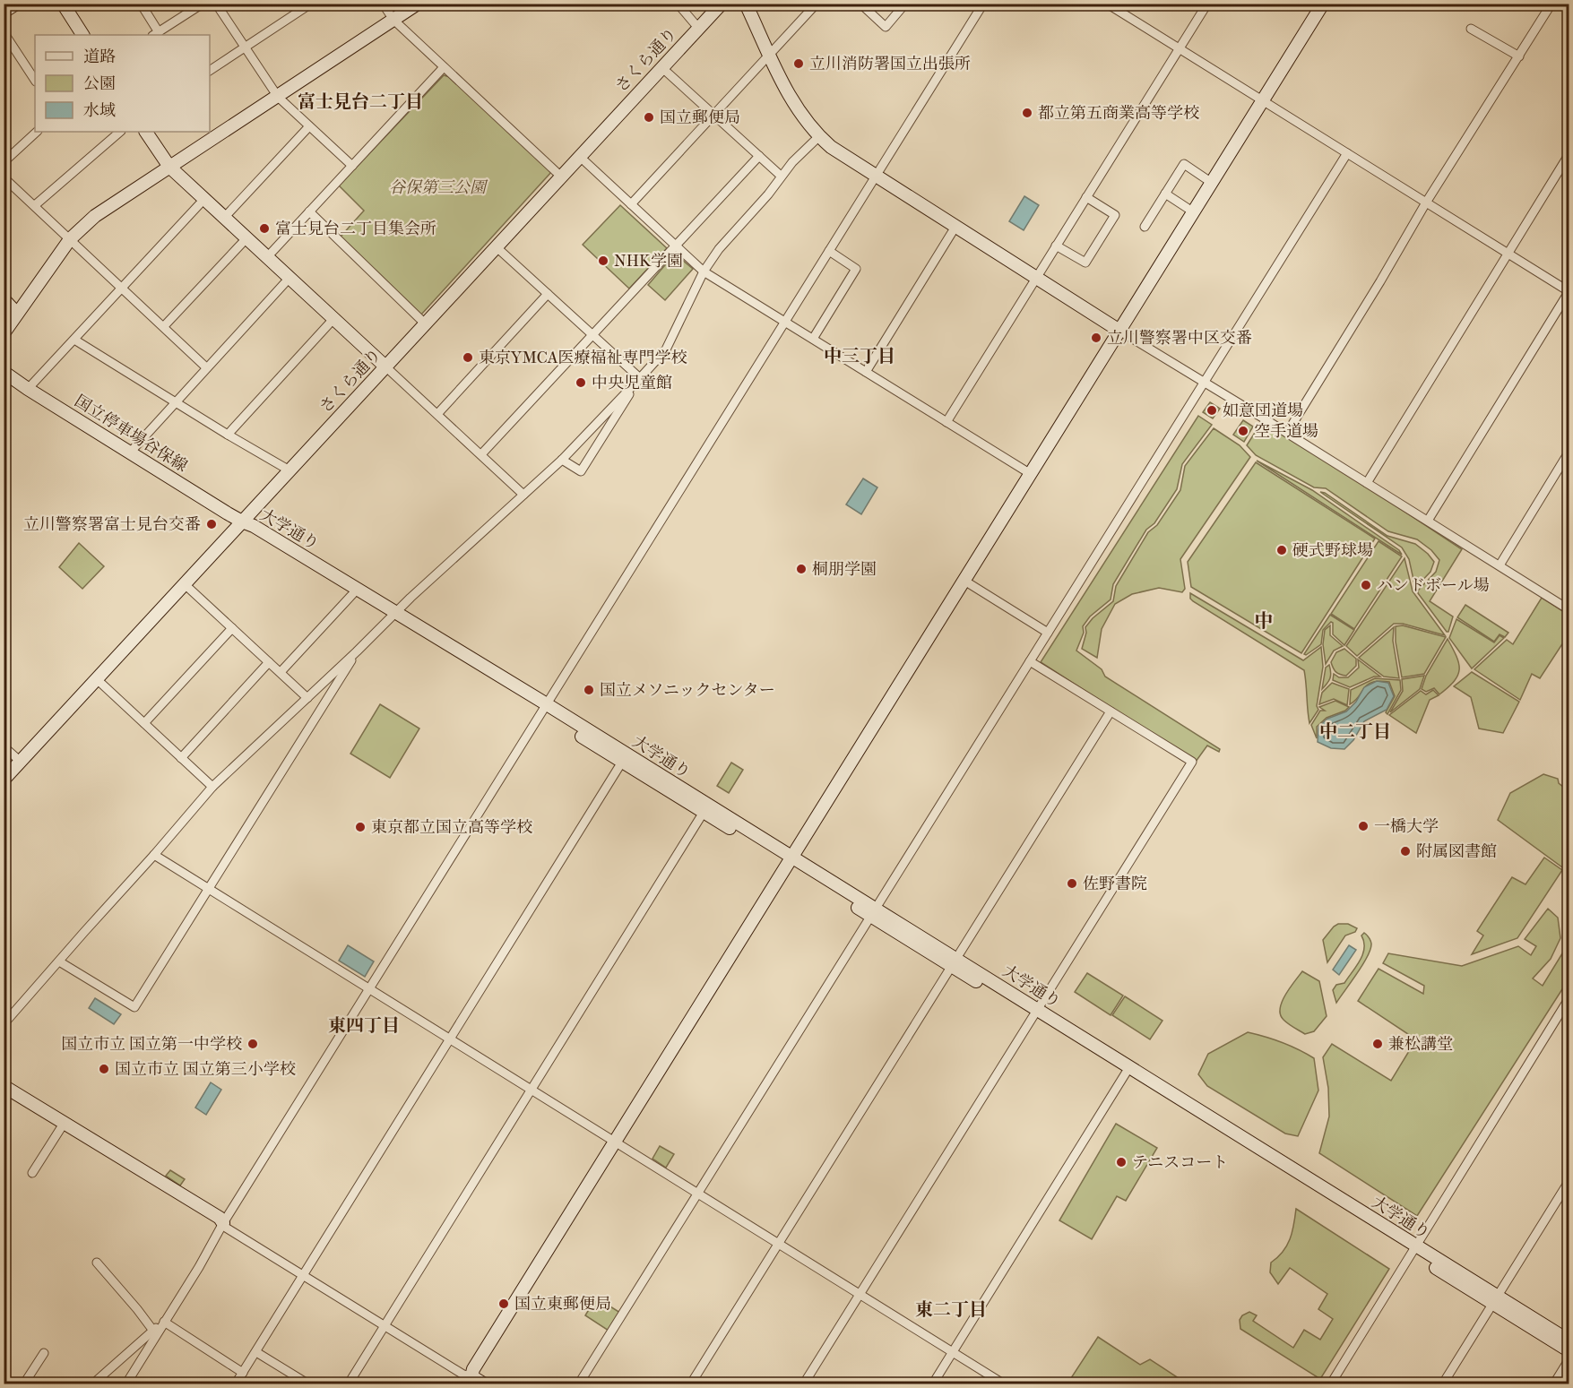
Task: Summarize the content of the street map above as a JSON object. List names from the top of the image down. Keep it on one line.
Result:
{"streets":{"street":["さくら通り","国立停車場谷保線","大学通り"]},"crossings":[["さくら通り","国立停車場谷保線"],["さくら通り","大学通り"],["国立停車場谷保線","大学通り"]],"districts":["富士見台二丁目","中三丁目","中","中二丁目","東四丁目","東二丁目"],"parks":["谷保第三公園"],"places":["立川消防署国立出張所","都立第五商業高等学校","国立郵便局","富士見台二丁目集会所","NHK学園","立川警察署中区交番","東京YMCA医療福祉専門学校","中央児童館","如意団道場","空手道場","立川警察署富士見台交番","硬式野球場","桐朋学園","ハンドボール場","国立メソニックセンター","一橋大学","東京都立国立高等学校","附属図書館","佐野書院","国立市立 国立第一中学校","兼松講堂","国立市立 国立第三小学校","テニスコート","国立東郵便局"],"legend":["道路","公園","水域"]}
